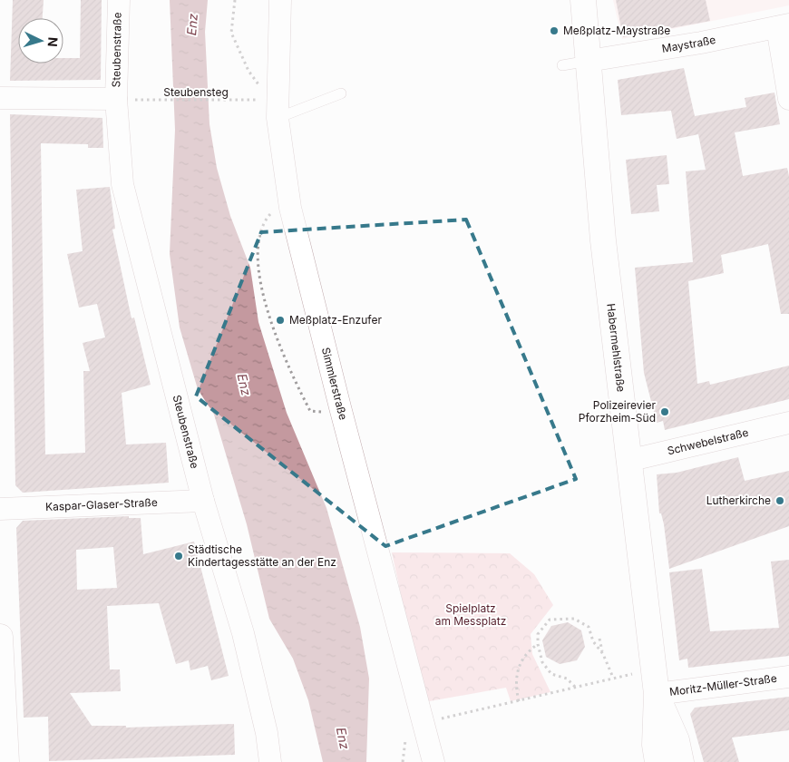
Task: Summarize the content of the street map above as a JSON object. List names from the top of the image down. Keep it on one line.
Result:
{"streets":{"main road":["Habermehlstraße"],"street":["Maystraße","Steubenstraße","Simmlerstraße","Schwebelstraße","Kaspar-Glaser-Straße","Moritz-Müller-Straße"],"path":["Steubensteg"]},"crossings":[["Maystraße","Habermehlstraße"],["Steubenstraße","Kaspar-Glaser-Straße"],["Habermehlstraße","Schwebelstraße"],["Habermehlstraße","Moritz-Müller-Straße"]],"water":["Enz"],"parks":["Spielplatz am Messplatz"],"places":["Meßplatz-Maystraße","Meßplatz-Enzufer","Polizeirevier Pforzheim-Süd","Lutherkirche","Städtische Kindertagesstätte an der Enz"],"north":"right"}
